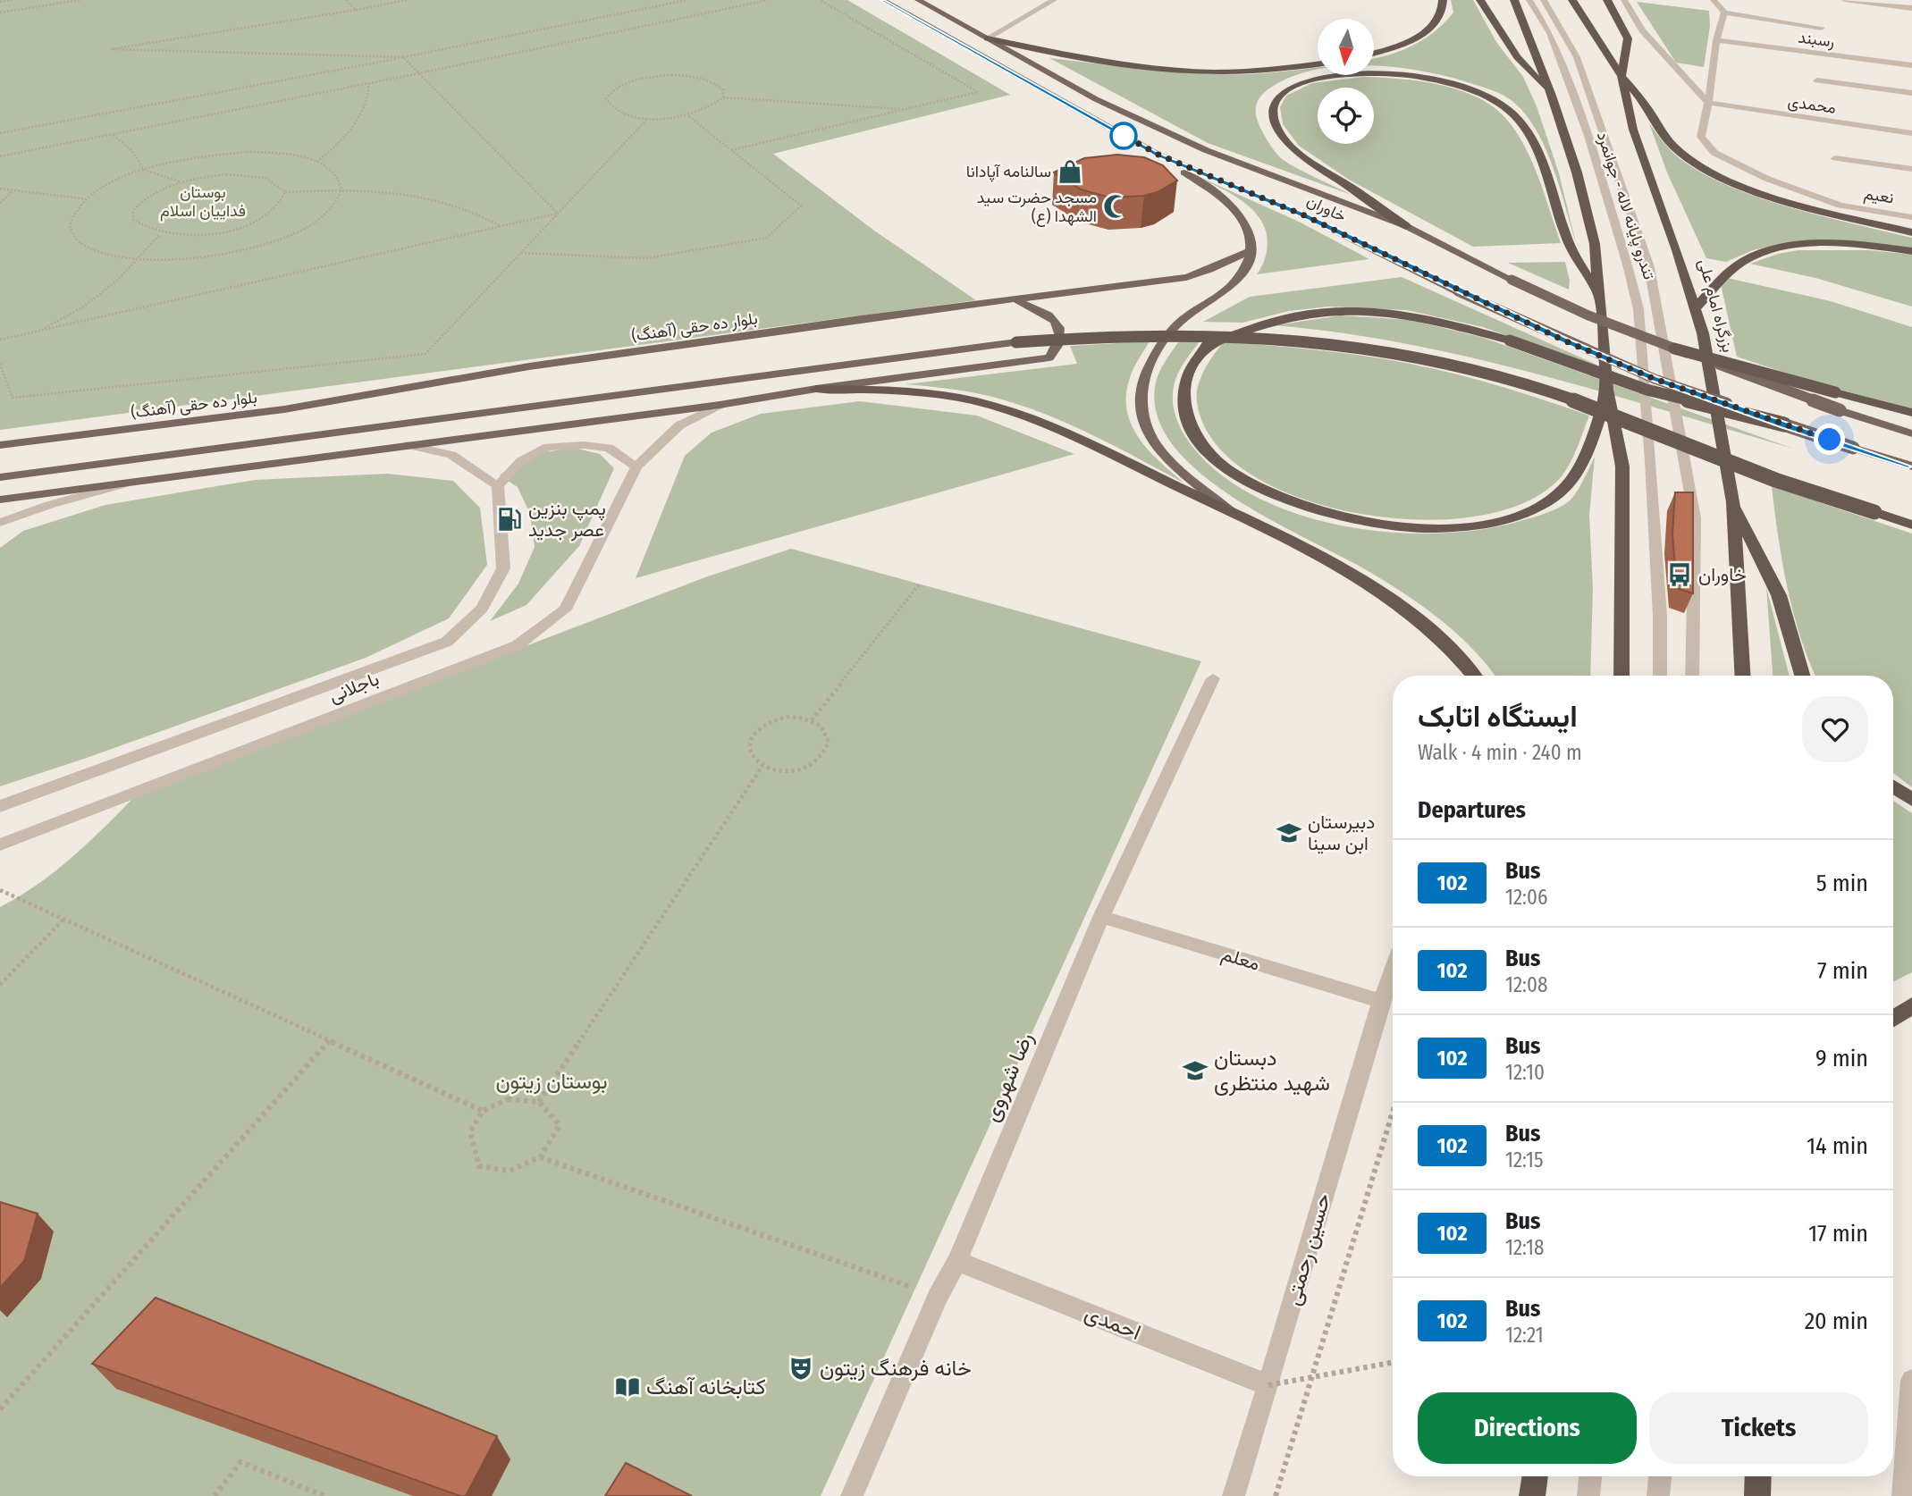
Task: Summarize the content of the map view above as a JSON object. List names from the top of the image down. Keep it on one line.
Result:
{"streets":{"highway":["بزرگراه امام علی"],"main road":["خاوران","بلوار ده حقی (آهنگ)"],"street":["رسبند","محمدی","نعیم","تندرو پایانه لاله - جوانمرد","باجلانی","معلم","رضا شهروی","حسین رحمتی","احمدی"]},"crossings":[["محمدی","نعیم"],["معلم","رضا شهروی"],["معلم","حسین رحمتی"],["رضا شهروی","احمدی"],["حسین رحمتی","احمدی"]],"parks":["بوستان فداییان اسلام","بوستان زیتون"],"places":{"shop":["سالنامه آپادانا"],"mosque":["مسجد حضرت سید الشهدا (ع)"],"fuel station":["پمپ بنزین عصر جدید"],"bus stop":["خاوران"],"school or university":["دبیرستان ابن سینا","دبستان شهید منتظری"],"theatre":["خانه فرهنگ زيتون"],"library":["کتابخانه آهنگ"]},"lines":["bus line 102"],"north":"bottom","page":{"heading":[["ایستگاه اتابک","Walk · 4 min · 240 m"],"Departures"],"list":[{"mark":"102","name":"Bus","note":"12:06","value":"5 min"},{"mark":"102","name":"Bus","note":"12:08","value":"7 min"},{"mark":"102","name":"Bus","note":"12:10","value":"9 min"},{"mark":"102","name":"Bus","note":"12:15","value":"14 min"},{"mark":"102","name":"Bus","note":"12:18","value":"17 min"},{"mark":"102","name":"Bus","note":"12:21","value":"20 min"}],"buttons":["Directions","Tickets"]}}
